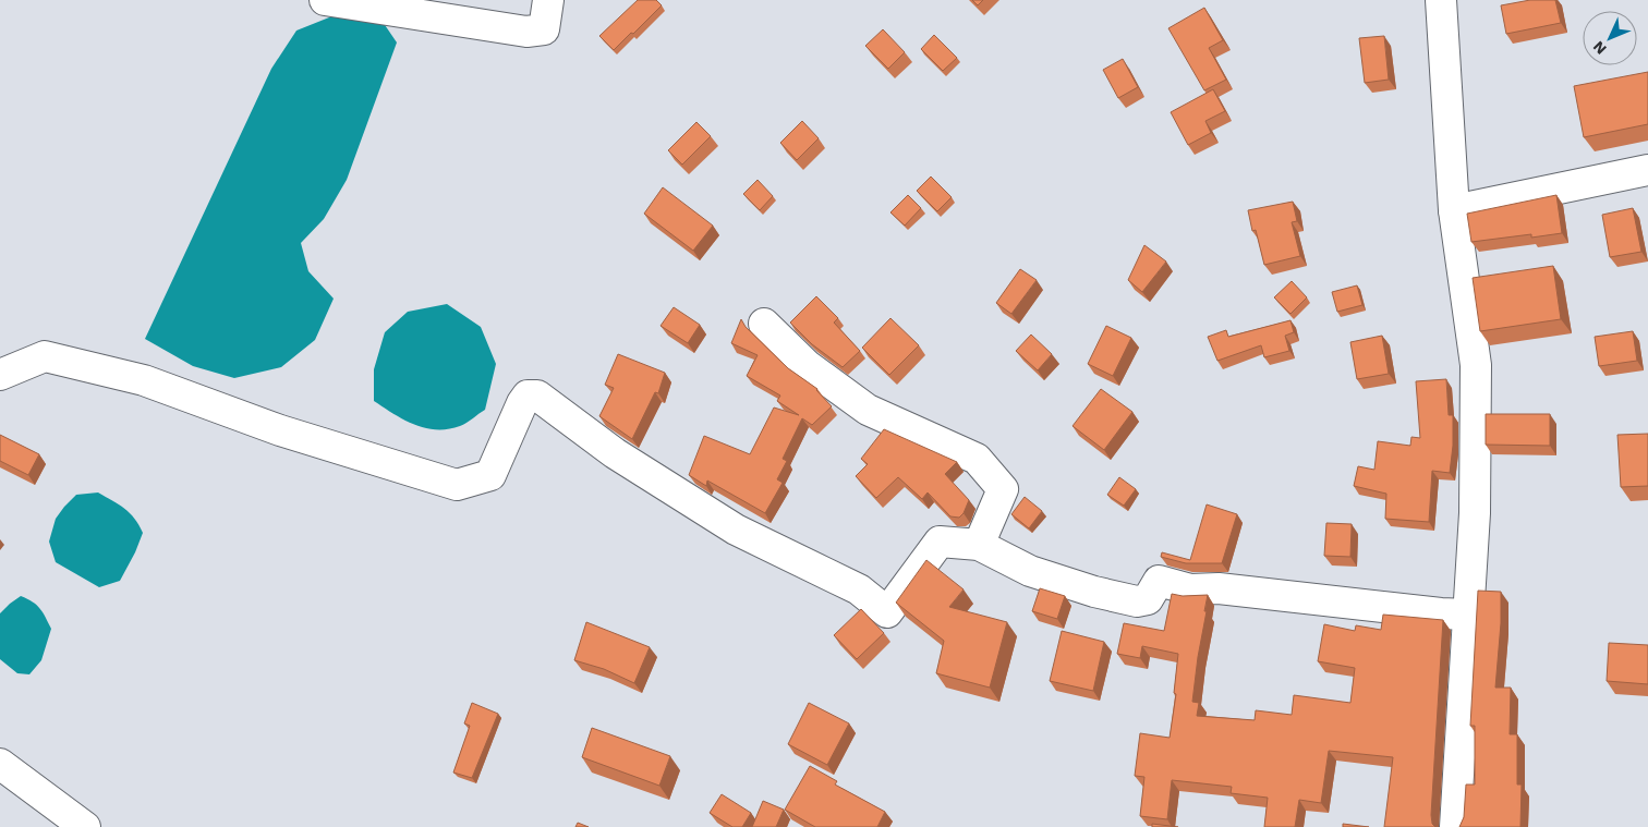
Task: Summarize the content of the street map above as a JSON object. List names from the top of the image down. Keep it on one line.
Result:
{"north":"bottom left"}
